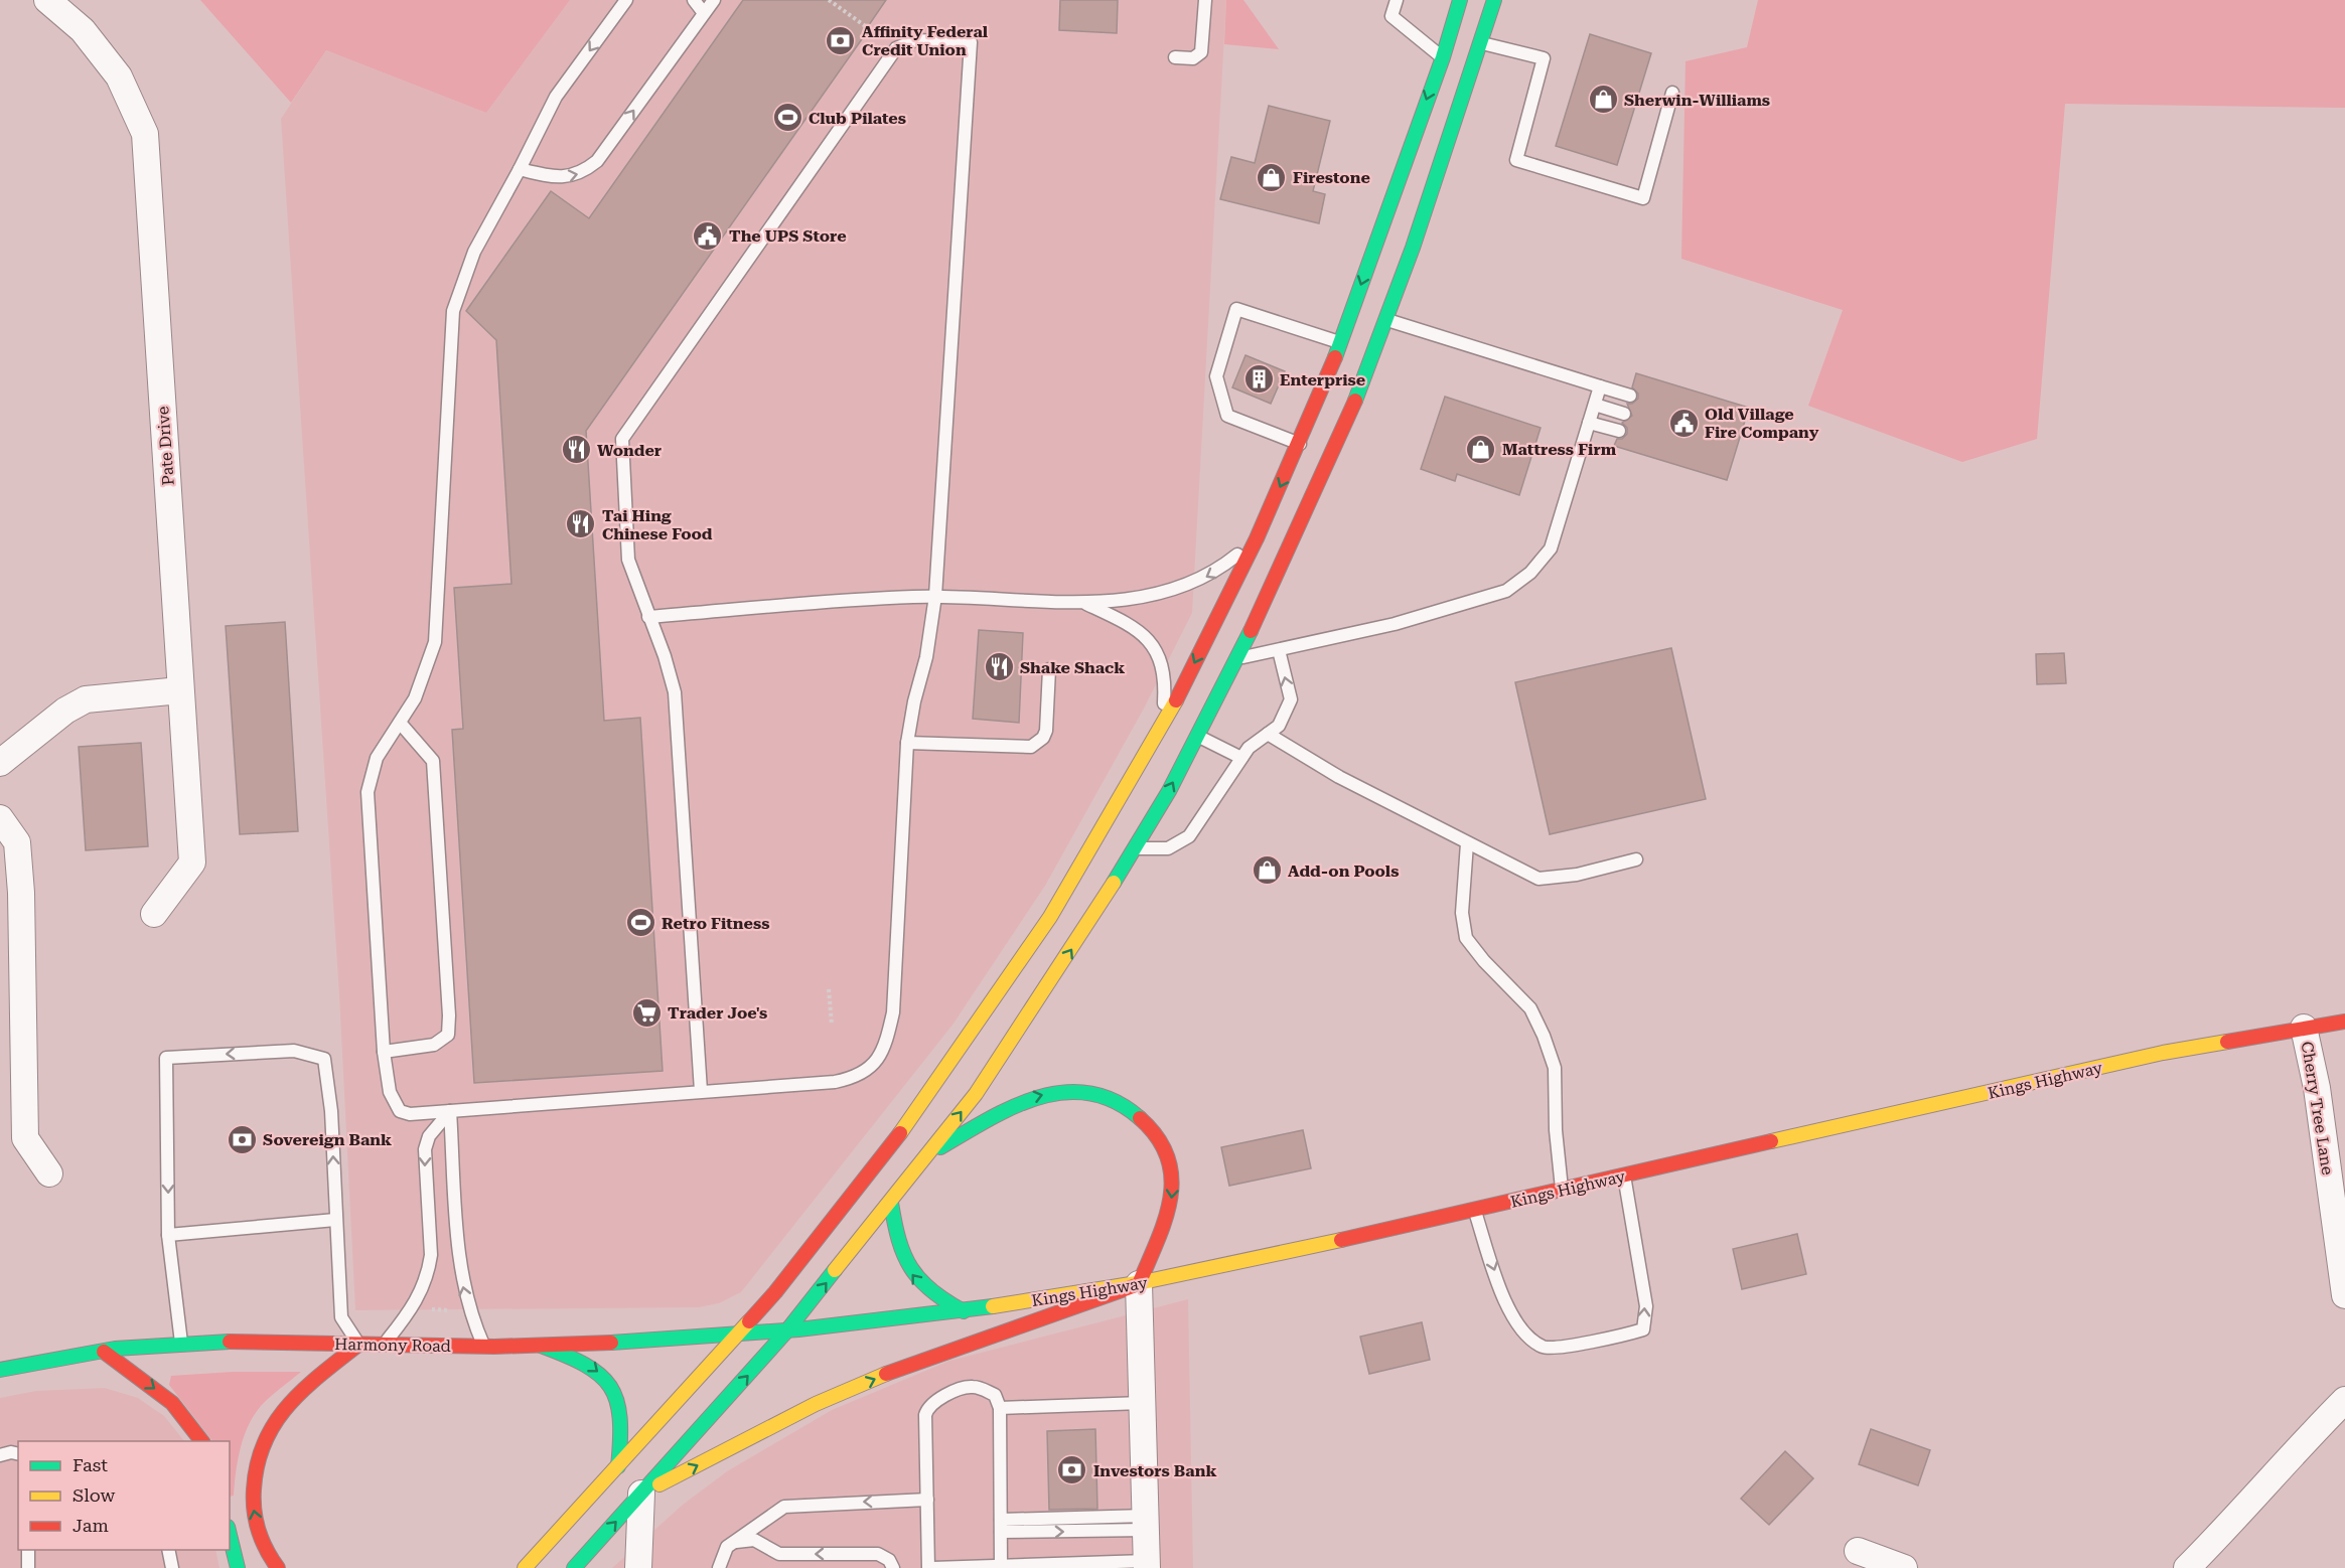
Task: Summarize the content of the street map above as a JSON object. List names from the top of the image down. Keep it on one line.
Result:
{"streets":{"main road":["Kings Highway","Harmony Road"],"street":["Pate Drive","Cherry Tree Lane"]},"crossings":[["Kings Highway","Cherry Tree Lane"],["Kings Highway","Harmony Road"]],"places":{"bank":["Affinity Federal Credit Union","Sovereign Bank","Investors Bank"],"shop":["Sherwin-Williams","Firestone","Mattress Firm","Add-on Pools"],"sports":["Club Pilates","Retro Fitness"],"public building":["The UPS Store","Old Village Fire Company"],"building":["Enterprise"],"restaurant":["Wonder","Tai Hing Chinese Food","Shake Shack"],"supermarket":["Trader Joe's"]},"legend":["Fast","Slow","Jam"]}
